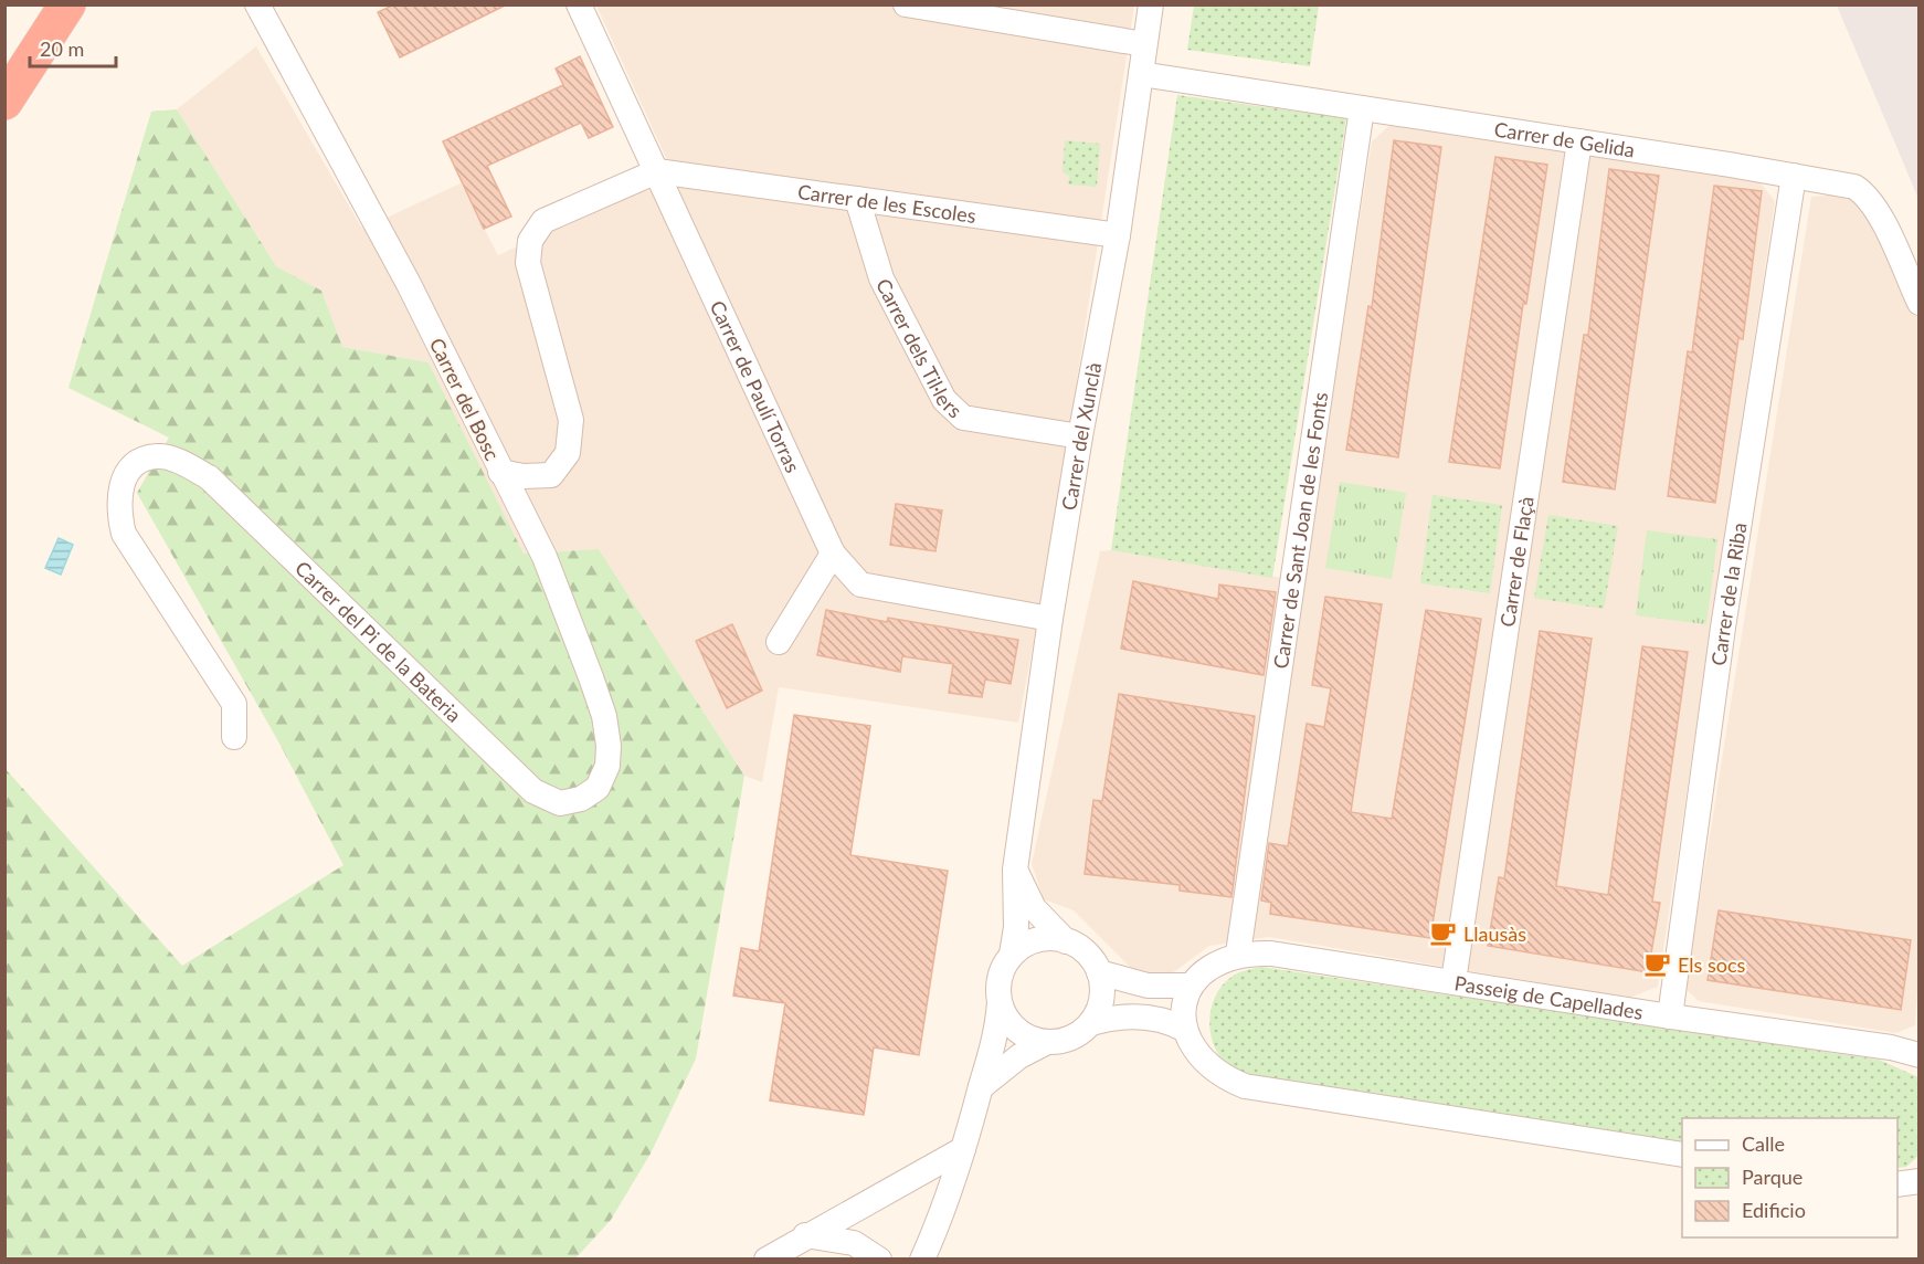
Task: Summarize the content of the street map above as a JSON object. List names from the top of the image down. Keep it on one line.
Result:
{"streets":{"street":["Carrer de Gelida","Carrer de les Escoles","Carrer dels Til·lers","Carrer de Paulí Torras","Carrer del Bosc","Carrer del Xunclà","Carrer de Sant Joan de les Fonts","Carrer de Flaçà","Carrer de la Riba","Carrer del Pi de la Bateria","Passeig de Capellades"]},"crossings":[["Carrer de Gelida","Carrer del Xunclà"],["Carrer de Gelida","Carrer de Sant Joan de les Fonts"],["Carrer de Gelida","Carrer de Flaçà"],["Carrer de Gelida","Carrer de la Riba"],["Carrer de les Escoles","Carrer dels Til·lers"],["Carrer de les Escoles","Carrer de Paulí Torras"],["Carrer de les Escoles","Carrer del Bosc"],["Carrer de les Escoles","Carrer del Xunclà"],["Carrer dels Til·lers","Carrer del Xunclà"],["Carrer de Paulí Torras","Carrer del Bosc"],["Carrer de Paulí Torras","Carrer del Xunclà"],["Carrer del Bosc","Carrer del Pi de la Bateria"],["Carrer de Sant Joan de les Fonts","Passeig de Capellades"],["Carrer de Flaçà","Passeig de Capellades"],["Carrer de la Riba","Passeig de Capellades"]],"places":{"cafe":["Llausàs","Els socs"]},"legend":["Calle","Parque","Edificio"],"scale_bar":"20 m"}
